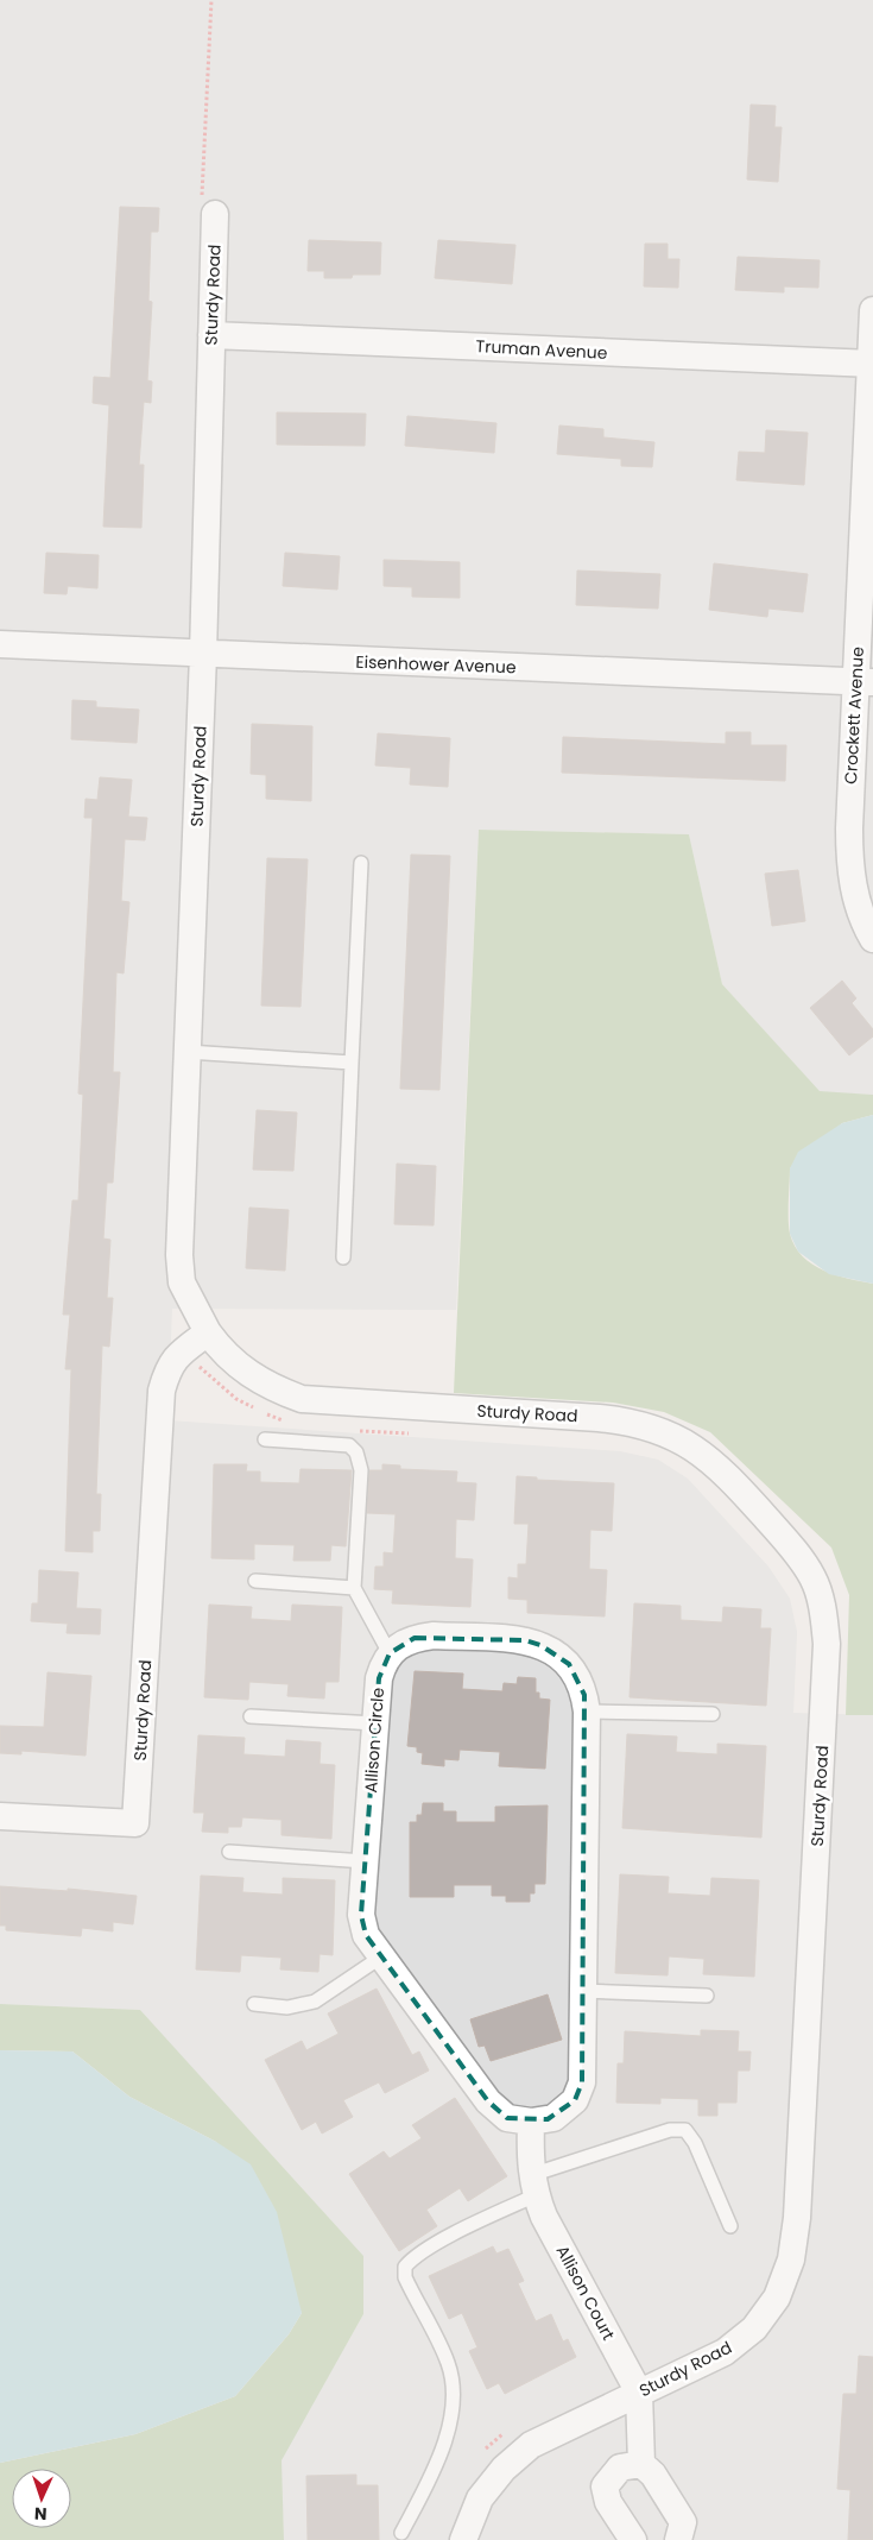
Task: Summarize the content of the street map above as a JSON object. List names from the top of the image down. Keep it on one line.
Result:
{"streets":{"street":["Sturdy Road","Truman Avenue","Eisenhower Avenue","Crockett Avenue","Allison Circle","Allison Court"]},"crossings":[["Sturdy Road","Truman Avenue"],["Sturdy Road","Eisenhower Avenue"],["Sturdy Road","Allison Court"],["Truman Avenue","Crockett Avenue"],["Eisenhower Avenue","Crockett Avenue"],["Allison Circle","Allison Court"]],"north":"bottom"}
